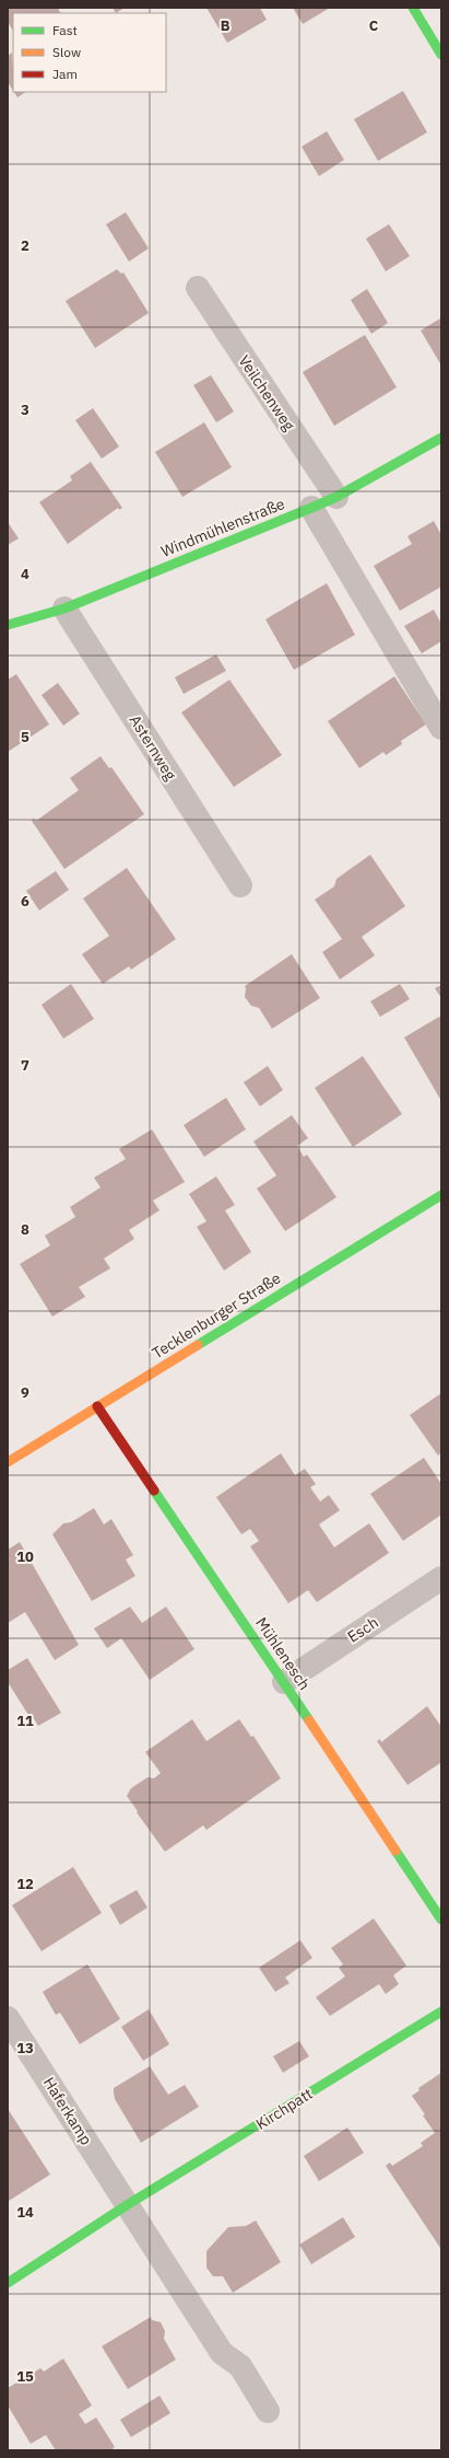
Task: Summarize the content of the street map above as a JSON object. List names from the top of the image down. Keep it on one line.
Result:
{"streets":{"street":["Veilchenweg","Windmühlenstraße","Asternweg","Tecklenburger Straße","Esch","Mühlenesch","Kirchpatt","Haferkamp"]},"crossings":[["Veilchenweg","Windmühlenstraße"],["Windmühlenstraße","Asternweg"],["Tecklenburger Straße","Mühlenesch"],["Esch","Mühlenesch"],["Kirchpatt","Haferkamp"]],"legend":["Fast","Slow","Jam"],"grid":{"columns":["B","C"],"rows":["2","3","4","5","6","7","8","9","10","11","12","13","14","15"]}}
